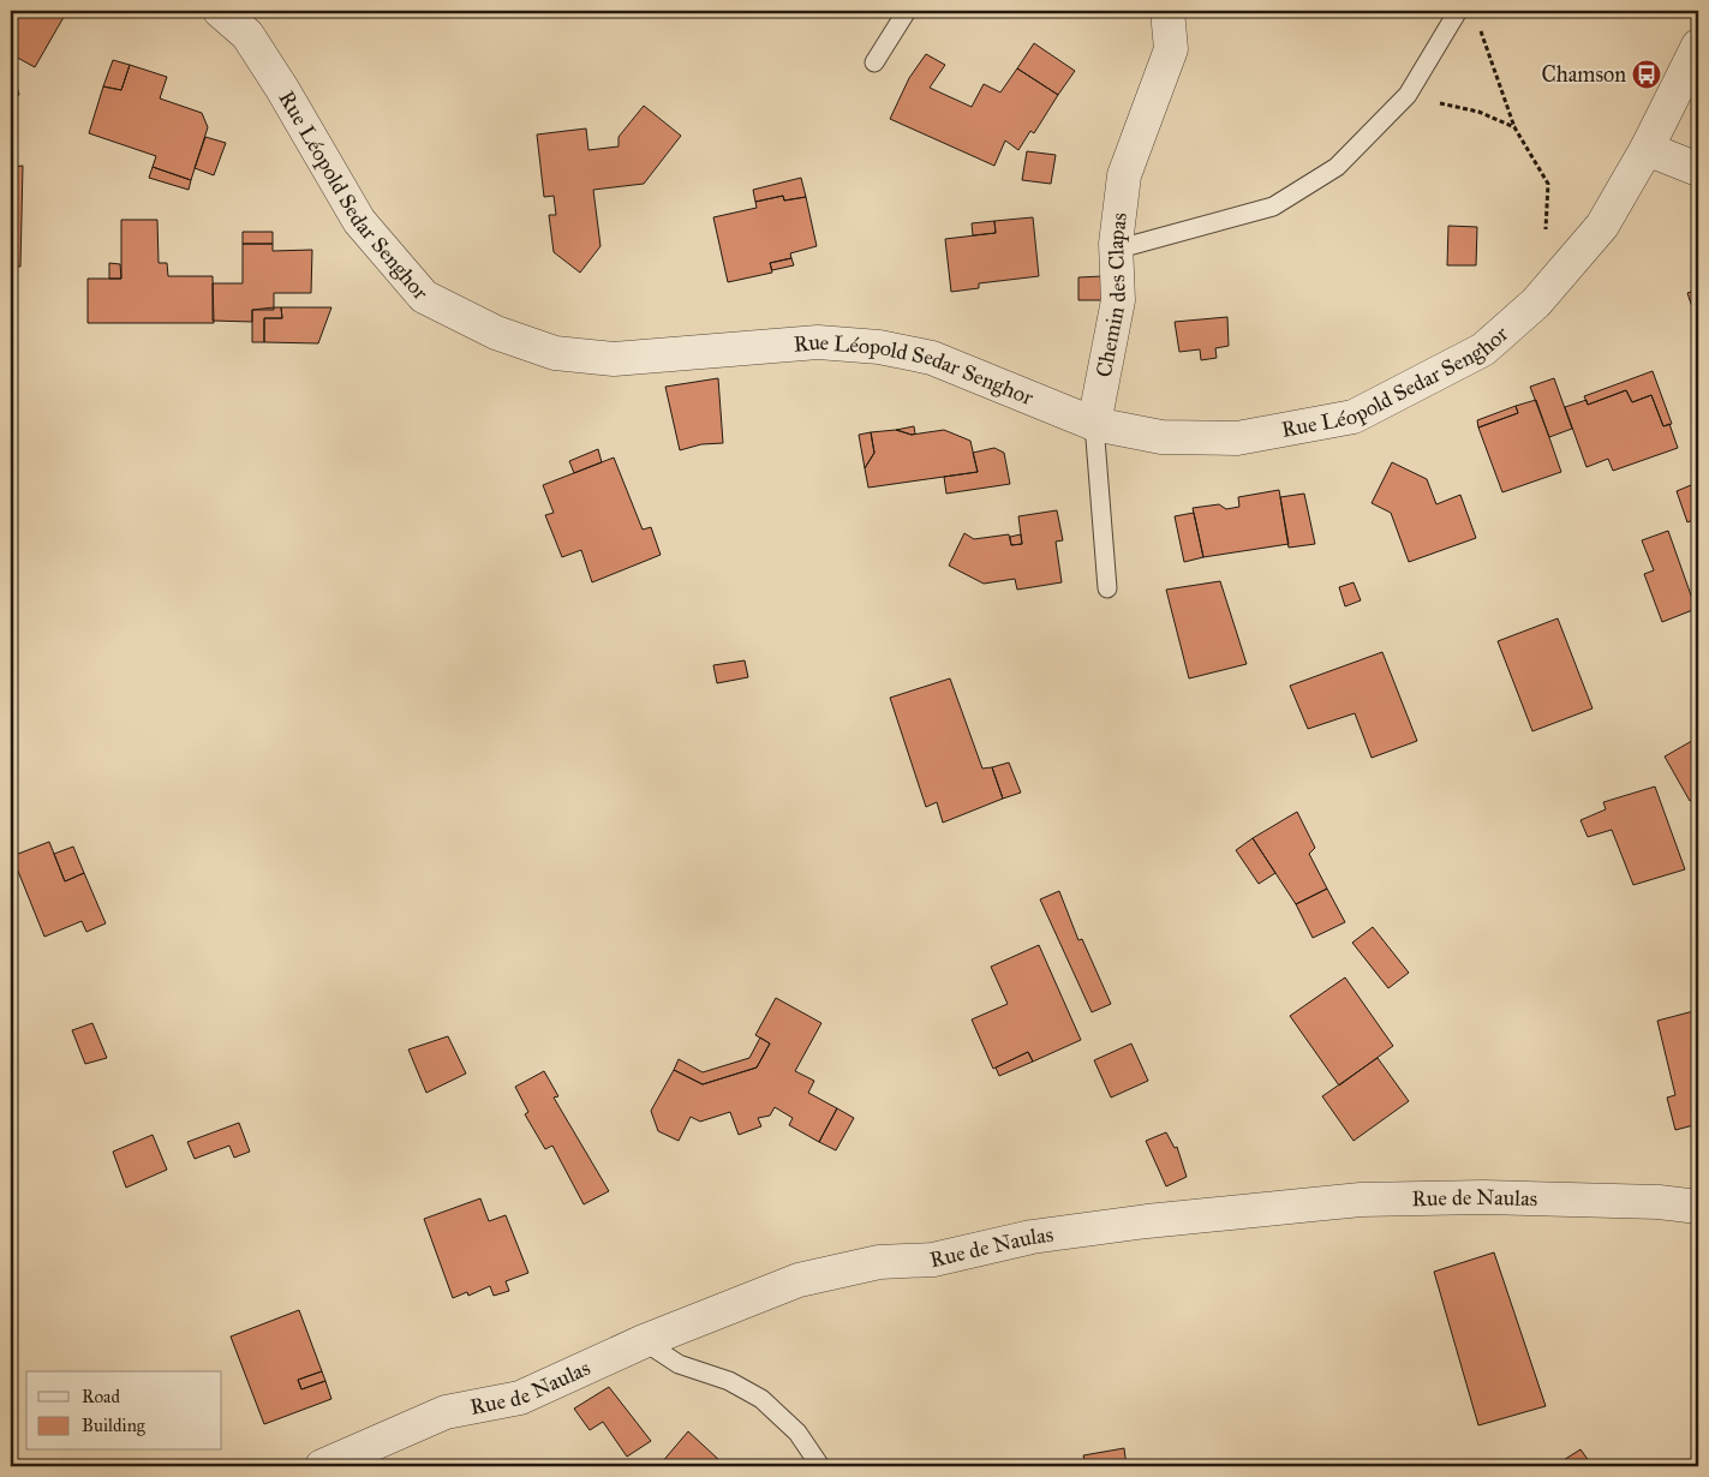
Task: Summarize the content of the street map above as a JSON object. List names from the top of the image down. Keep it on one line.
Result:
{"streets":{"street":["Rue Léopold Sedar Senghor","Chemin des Clapas","Rue de Naulas"]},"crossings":[["Rue Léopold Sedar Senghor","Chemin des Clapas"]],"places":{"bus stop":["Chamson"]},"legend":["Road","Building"]}
